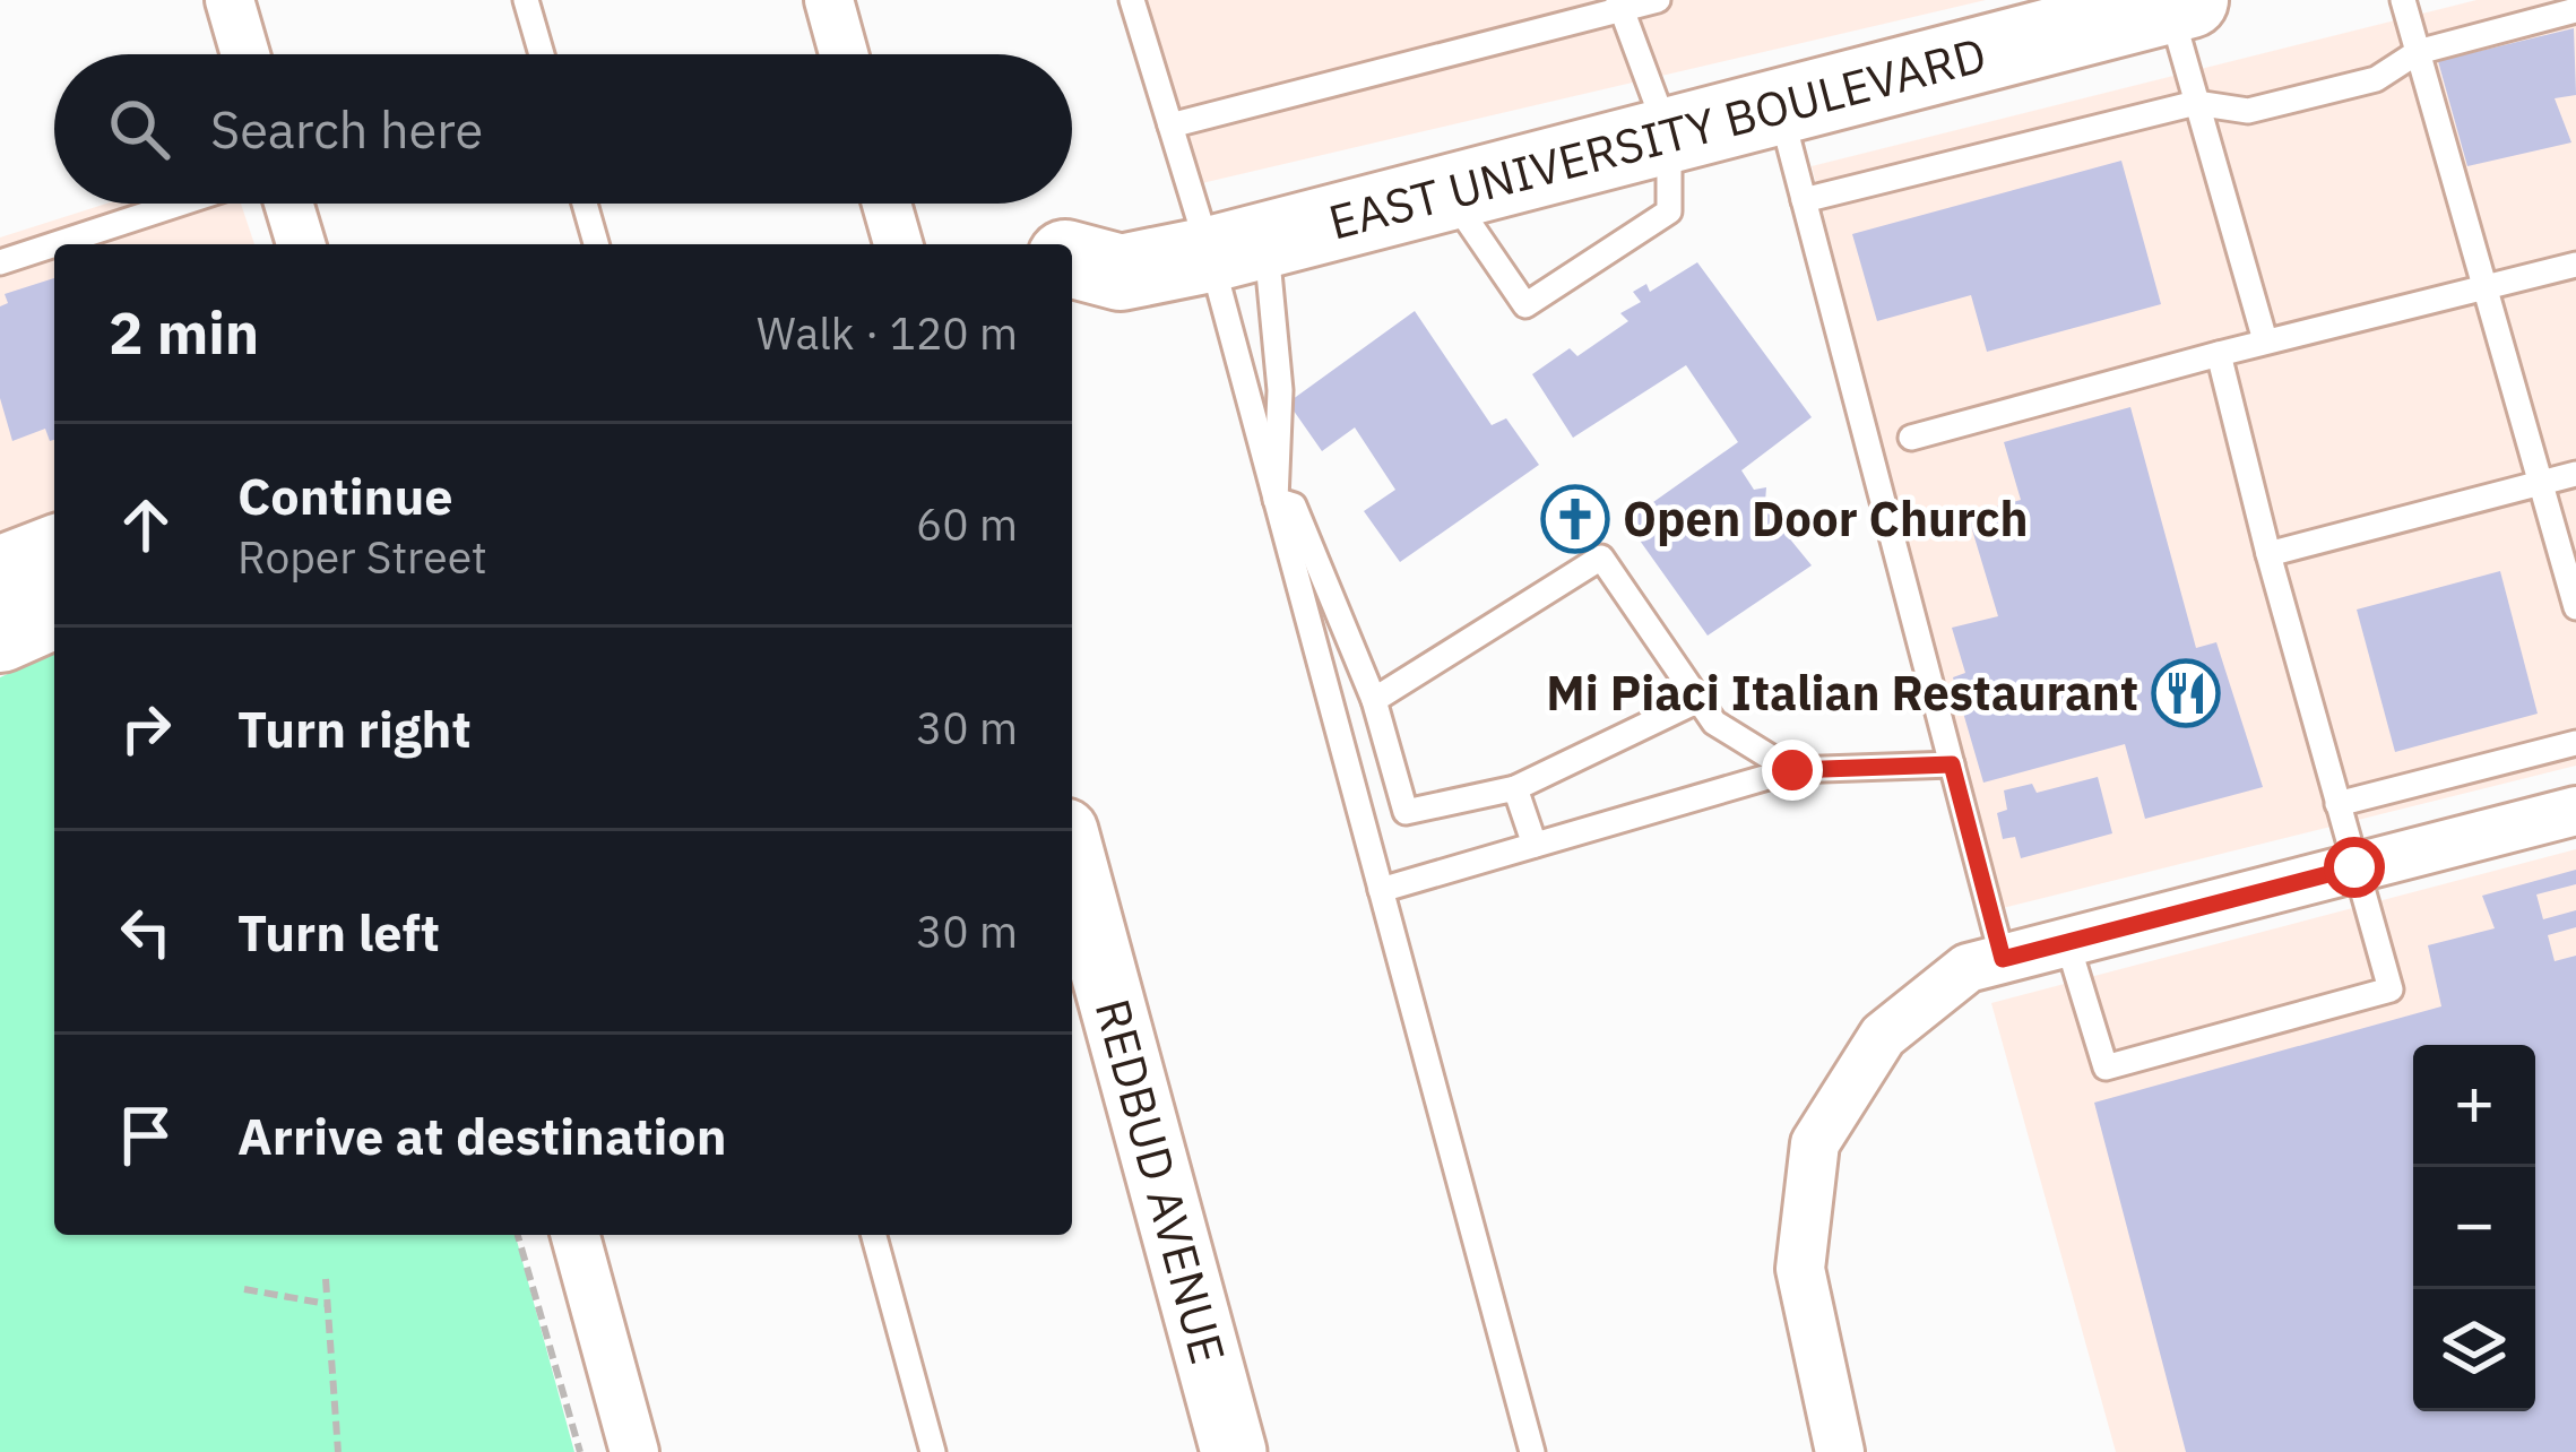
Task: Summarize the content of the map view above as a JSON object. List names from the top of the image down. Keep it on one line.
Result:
{"streets":{"main road":["EAST UNIVERSITY BOULEVARD"],"street":["REDBUD AVENUE"]},"places":{"church":["Open Door Church"],"restaurant":["Mi Piaci Italian Restaurant"]},"page":{"search":"Search here","heading":["2 min","Walk · 120 m"],"list":[["Continue","Roper Street","60 m"],["Turn right","30 m"],["Turn left","30 m"],"Arrive at destination"],"map_buttons":["+","−"]}}
